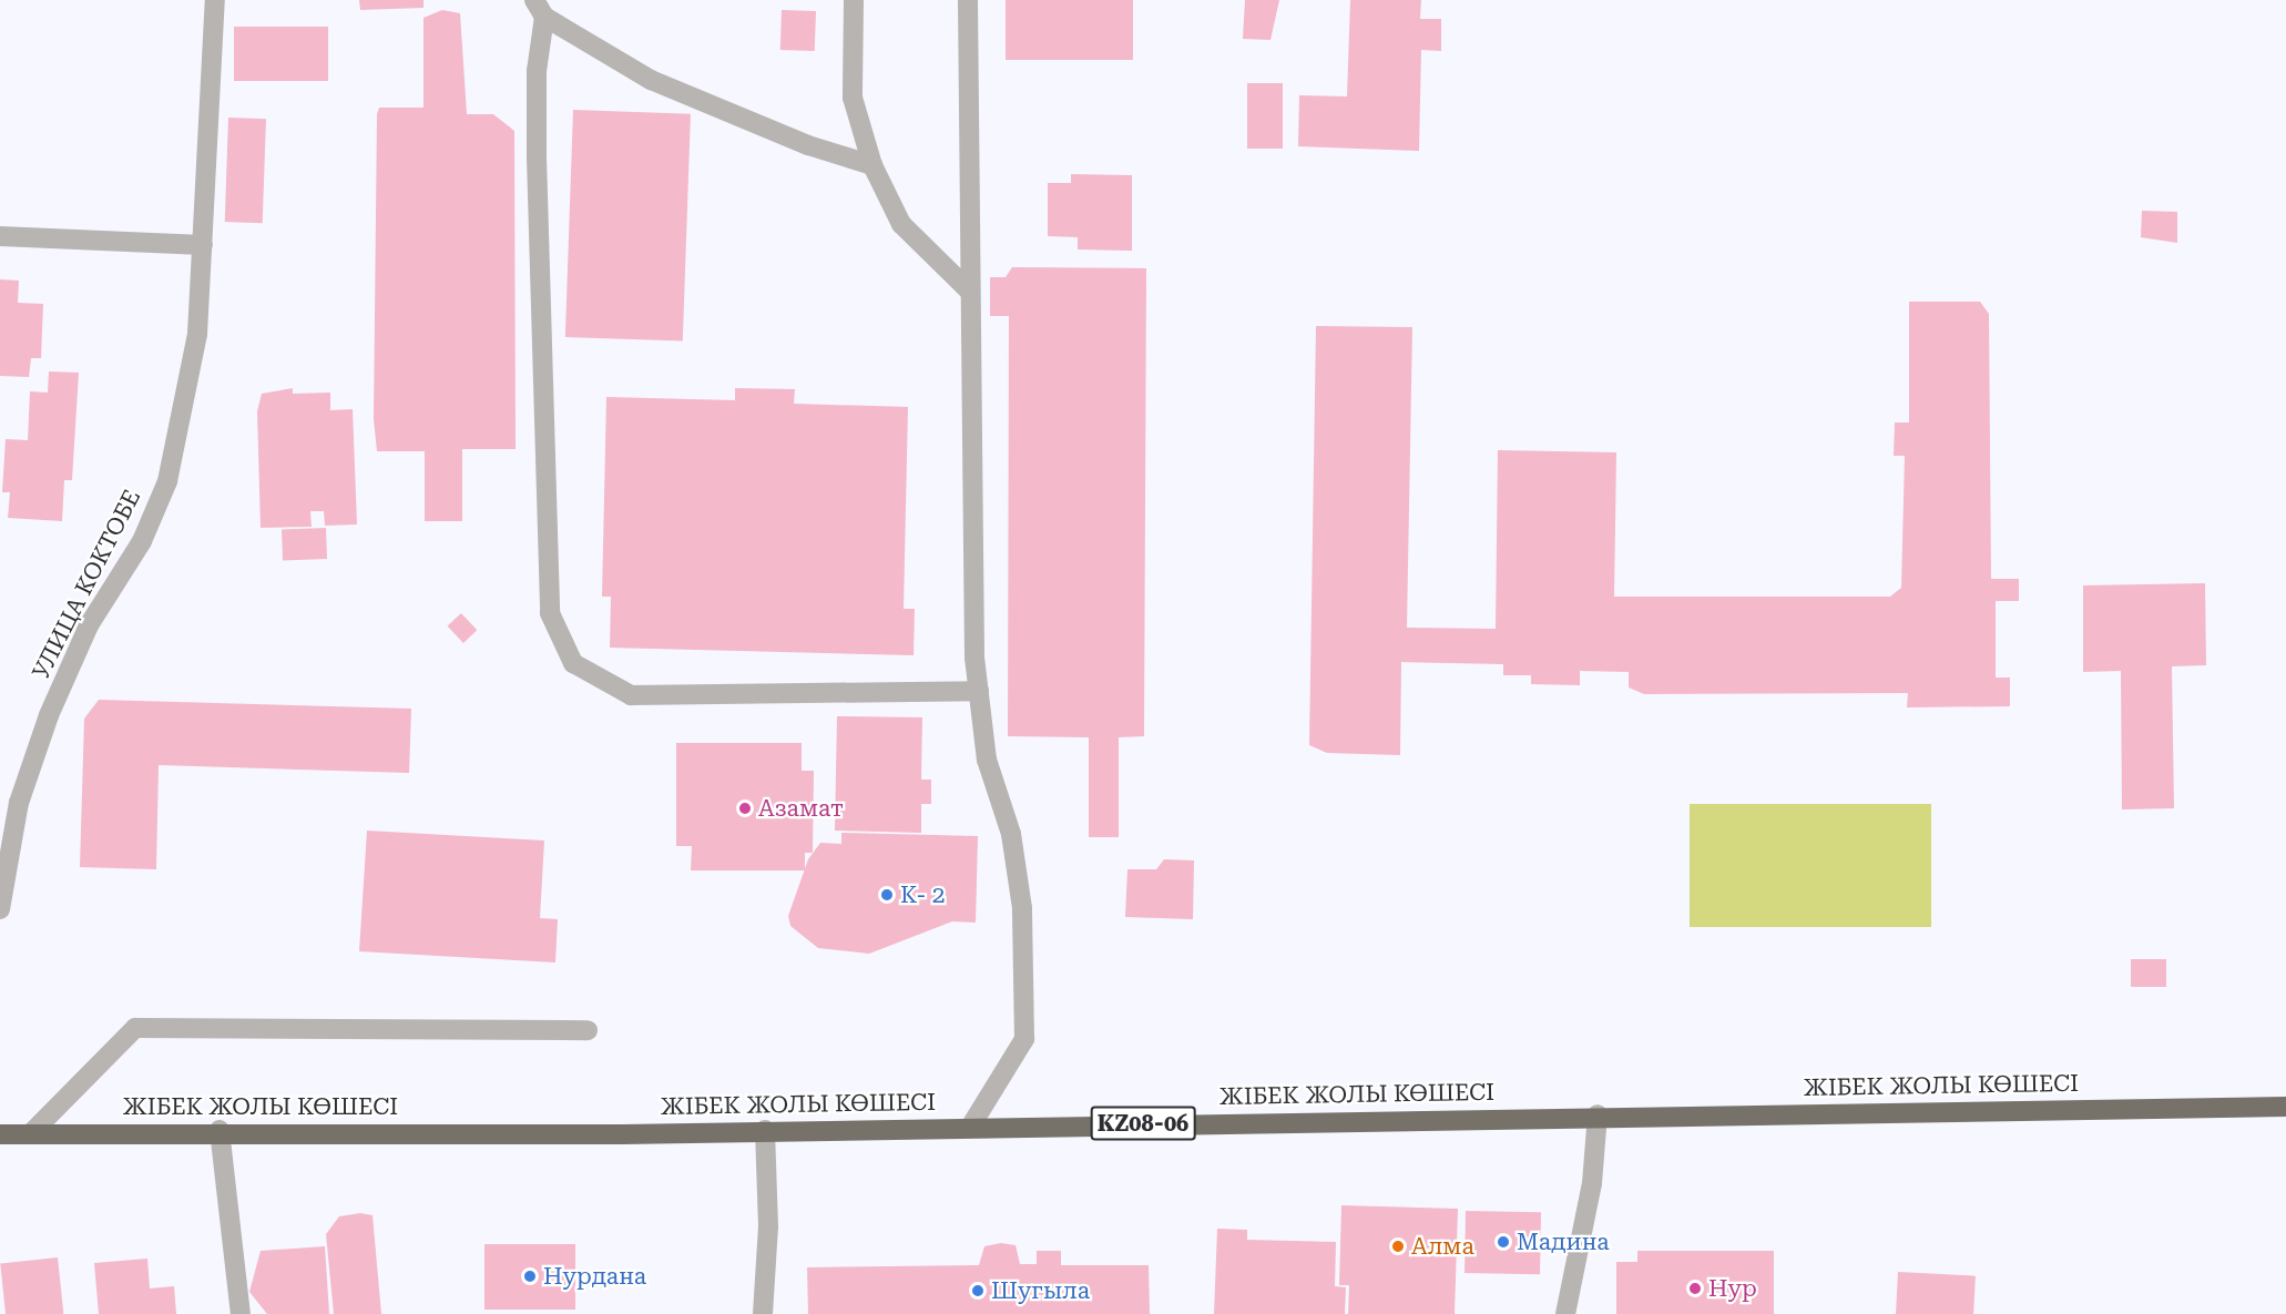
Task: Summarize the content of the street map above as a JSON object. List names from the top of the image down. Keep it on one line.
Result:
{"streets":{"highway":["ЖІБЕК ЖОЛЫ КӨШЕСІ","KZ08-06"],"street":["УЛИЦА КОКТОБЕ"]},"places":["Азамат","К- 2","Мадина","Алма","Нурдана","Нур","Шугыла"]}
